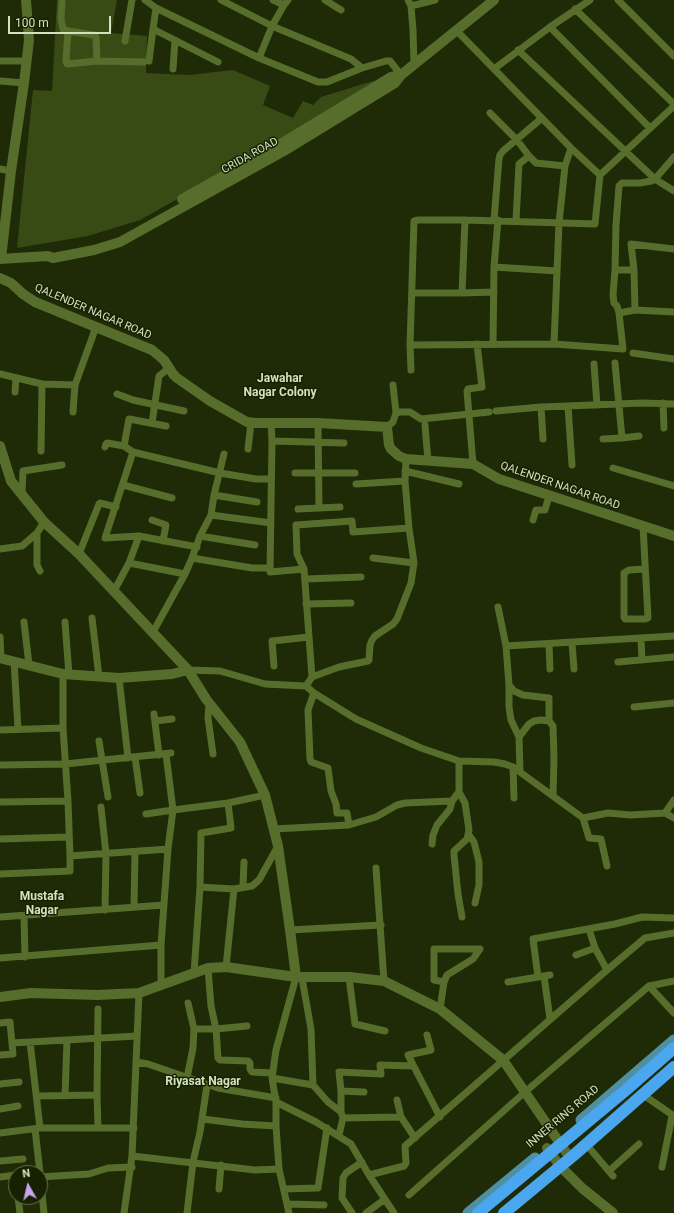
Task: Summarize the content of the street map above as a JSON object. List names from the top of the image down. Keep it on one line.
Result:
{"streets":{"main road":["INNER RING ROAD"],"street":["CRIDA ROAD","QALENDER NAGAR ROAD"]},"districts":["Jawahar Nagar Colony","Mustafa Nagar","Riyasat Nagar"],"scale_bar":"100 m","north":"top"}
